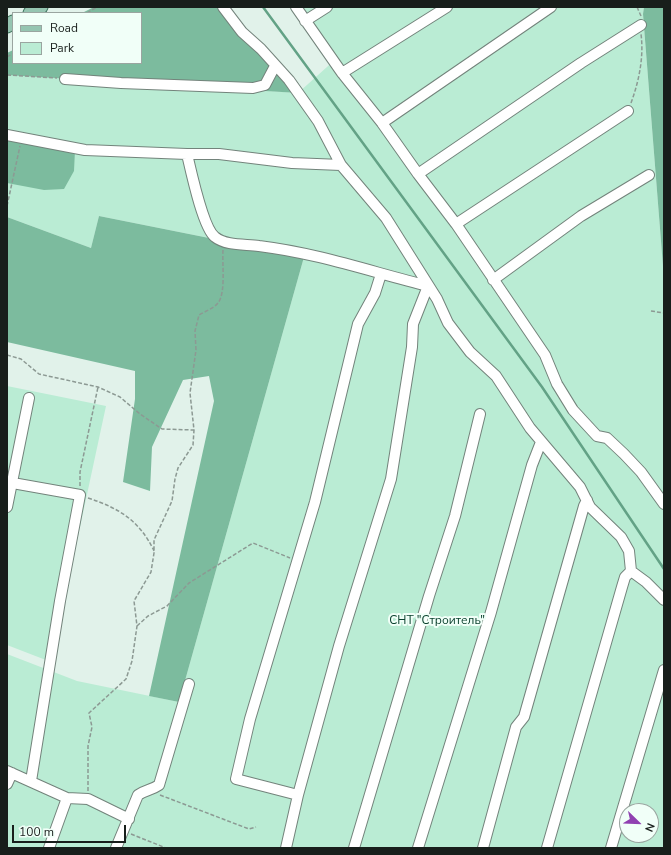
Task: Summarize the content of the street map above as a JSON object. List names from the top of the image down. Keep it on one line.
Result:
{"parks":["СНТ \"Строитель\""],"legend":["Road","Park"],"scale_bar":"100 m","north":"bottom right"}
